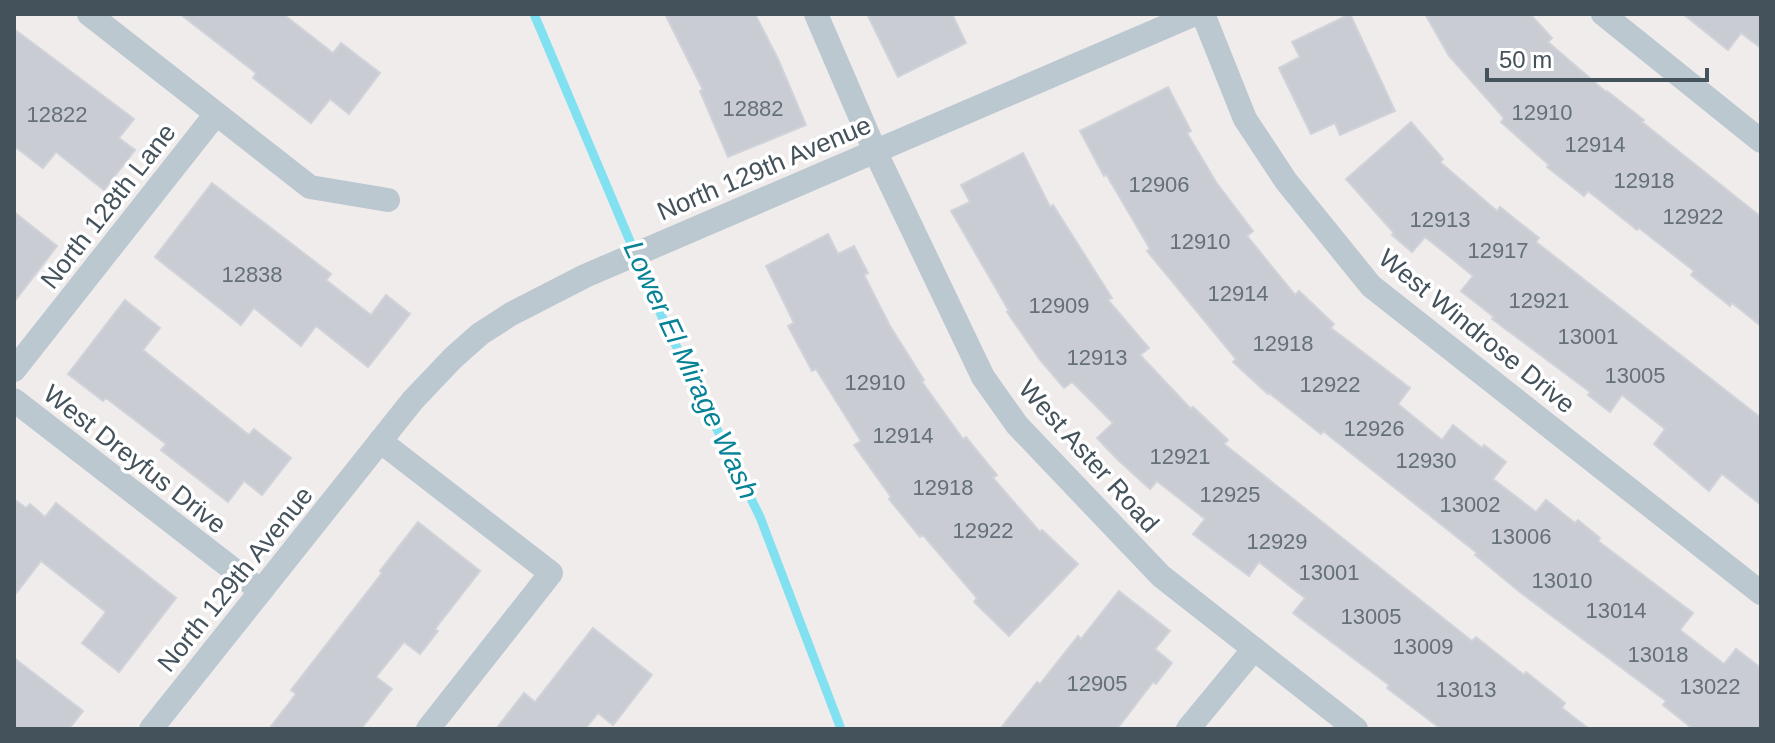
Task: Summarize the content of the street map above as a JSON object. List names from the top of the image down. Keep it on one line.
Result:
{"streets":{"street":["North 129th Avenue","North 128th Lane","West Windrose Drive","West Aster Road","West Dreyfus Drive"]},"crossings":[["North 129th Avenue","West Aster Road"],["North 129th Avenue","West Dreyfus Drive"]],"water":["Lower El Mirage Wash"],"house_numbers":["12882","12910","12822","12914","12918","12906","12922","12913","12910","12917","12838","12914","12921","12909","13001","12918","12913","13005","12910","12922","12926","12914","12921","12930","12918","12925","13002","12922","13006","12929","13001","13010","13014","13005","13009","13018","12905","13022","13013"],"scale_bar":"50 m"}
